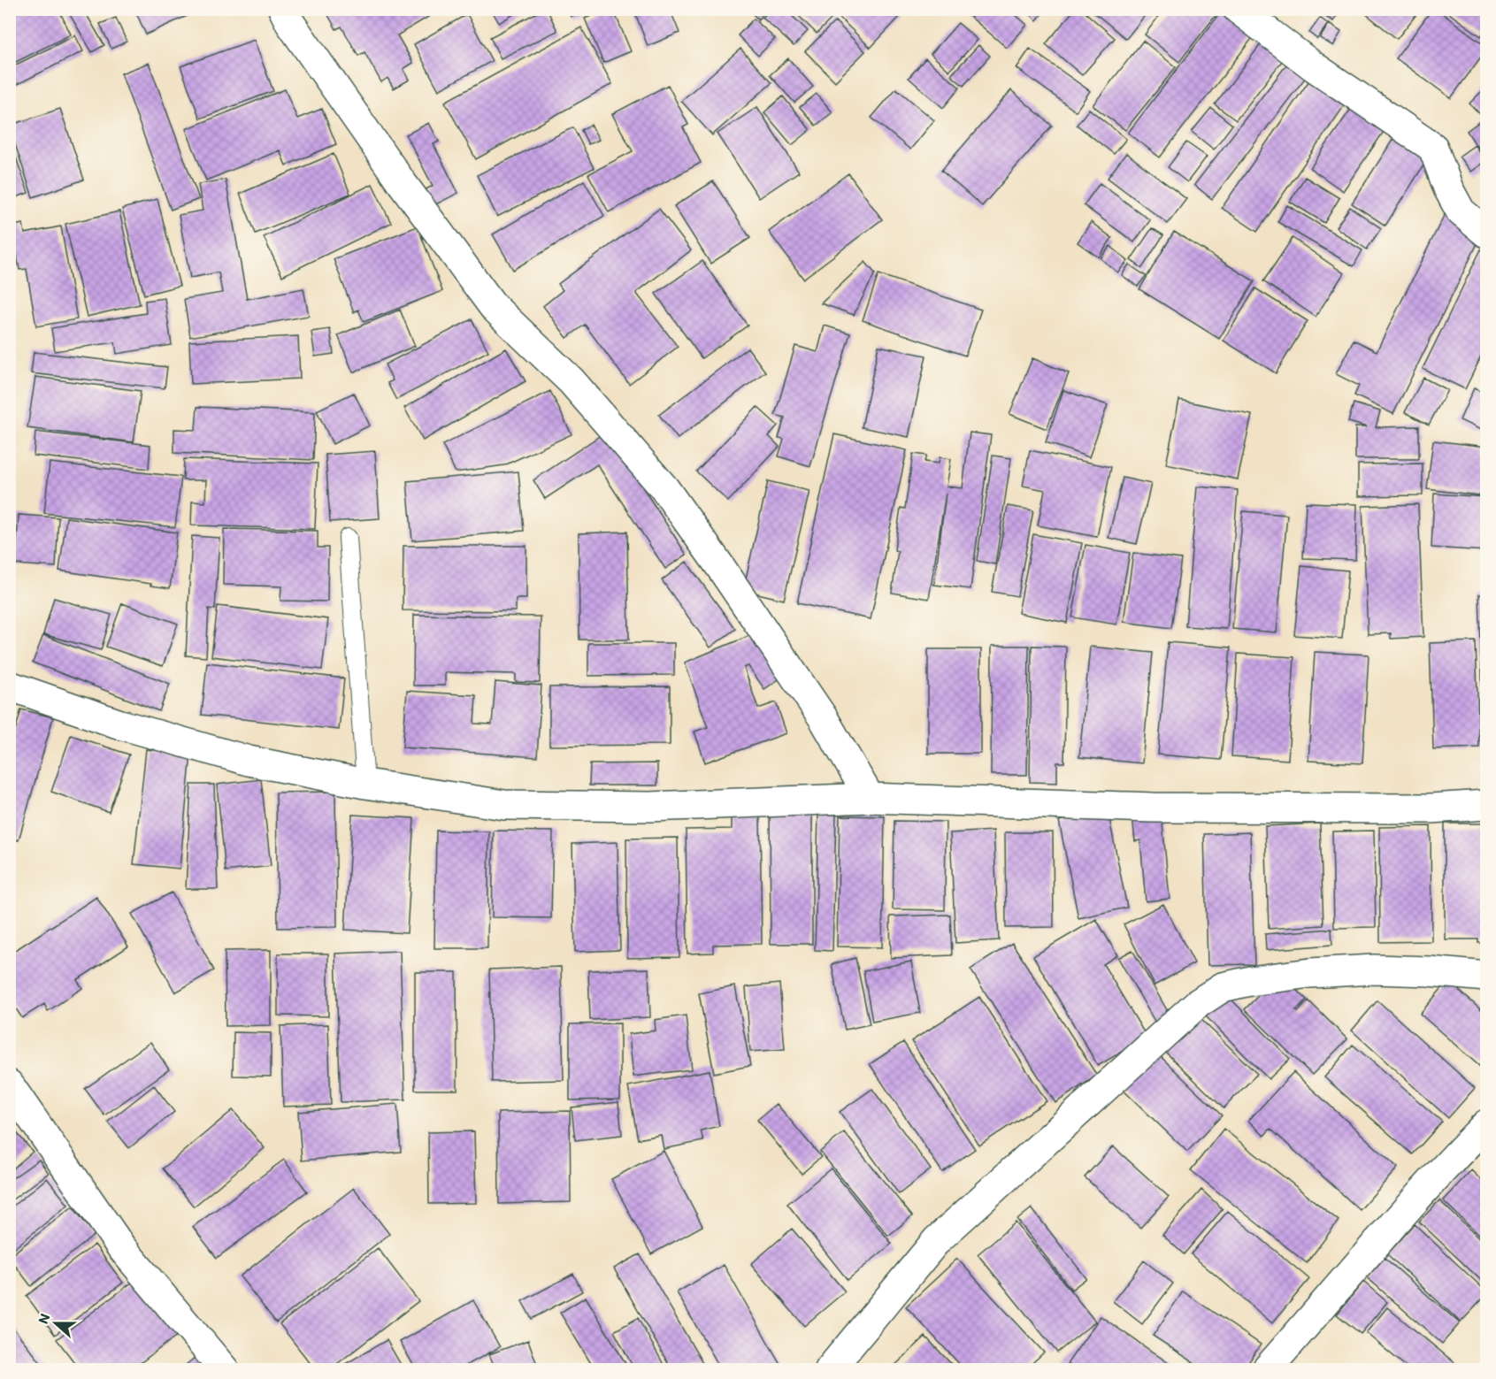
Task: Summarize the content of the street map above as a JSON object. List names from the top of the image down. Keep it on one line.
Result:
{"north":"left"}
